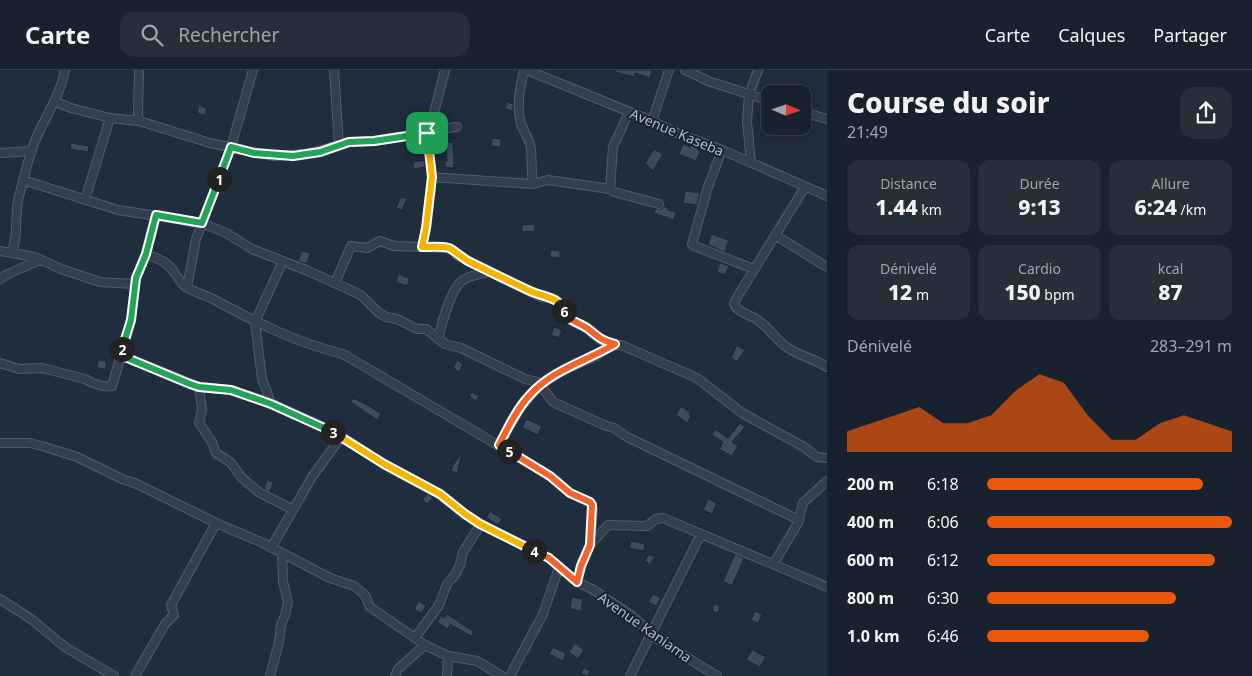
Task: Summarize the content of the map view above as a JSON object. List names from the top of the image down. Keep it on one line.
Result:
{"streets":{"street":["Avenue Kaseba","Avenue Kaniama"]},"north":"right","page":{"header":"Carte","search":"Rechercher","nav":["Carte","Calques","Partager"],"heading":["Course du soir","21:49"],"stats":[["Distance","1.44 km"],["Durée","9:13"],["Allure","6:24 /km"],["Dénivelé","12 m"],["Cardio","150 bpm"],["kcal","87"]],"pins":["1","6","2","3","5","4"],"chart":["Dénivelé","283–291 m"],"list":[{"name":"200 m","note":"6:18"},{"name":"400 m","note":"6:06"},{"name":"600 m","note":"6:12"},{"name":"800 m","note":"6:30"},{"name":"1.0 km","note":"6:46"}]}}
